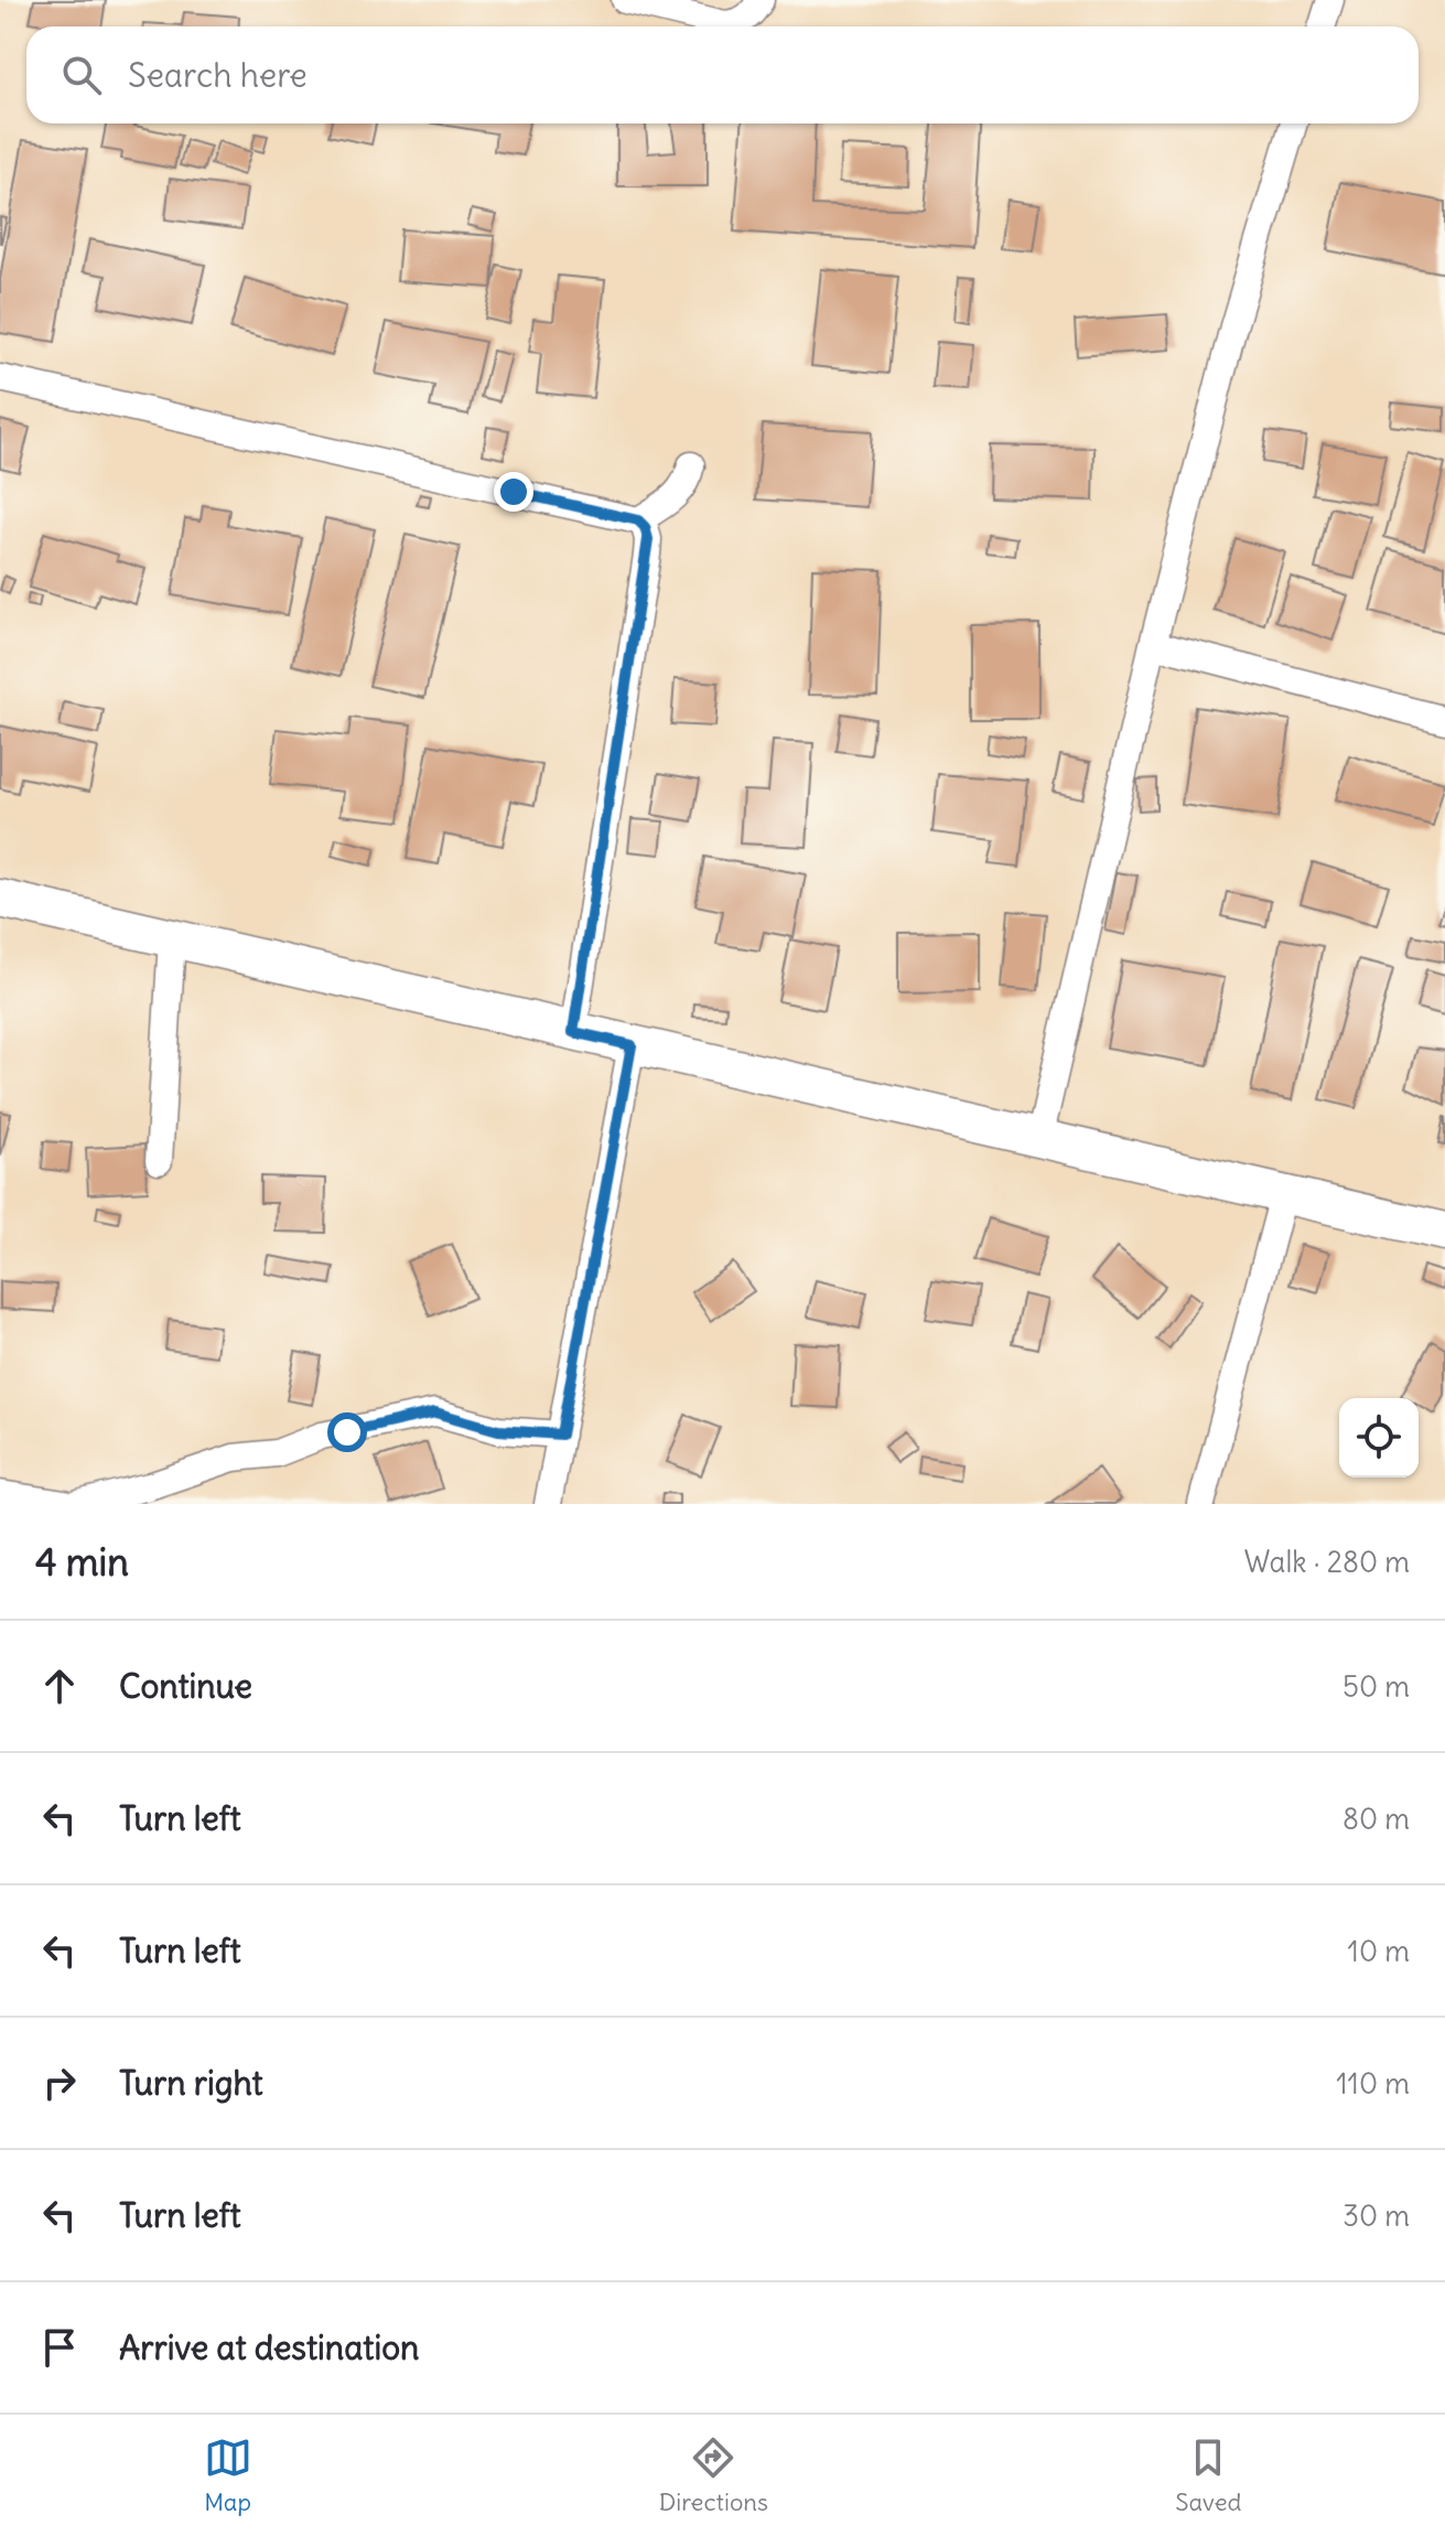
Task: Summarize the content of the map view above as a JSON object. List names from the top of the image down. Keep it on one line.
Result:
{"page":{"search":"Search here","heading":["4 min","Walk · 280 m"],"list":[["Continue","50 m"],["Turn left","80 m"],["Turn left","10 m"],["Turn right","110 m"],["Turn left","30 m"],"Arrive at destination"],"nav":["Map","Directions","Saved"]}}
